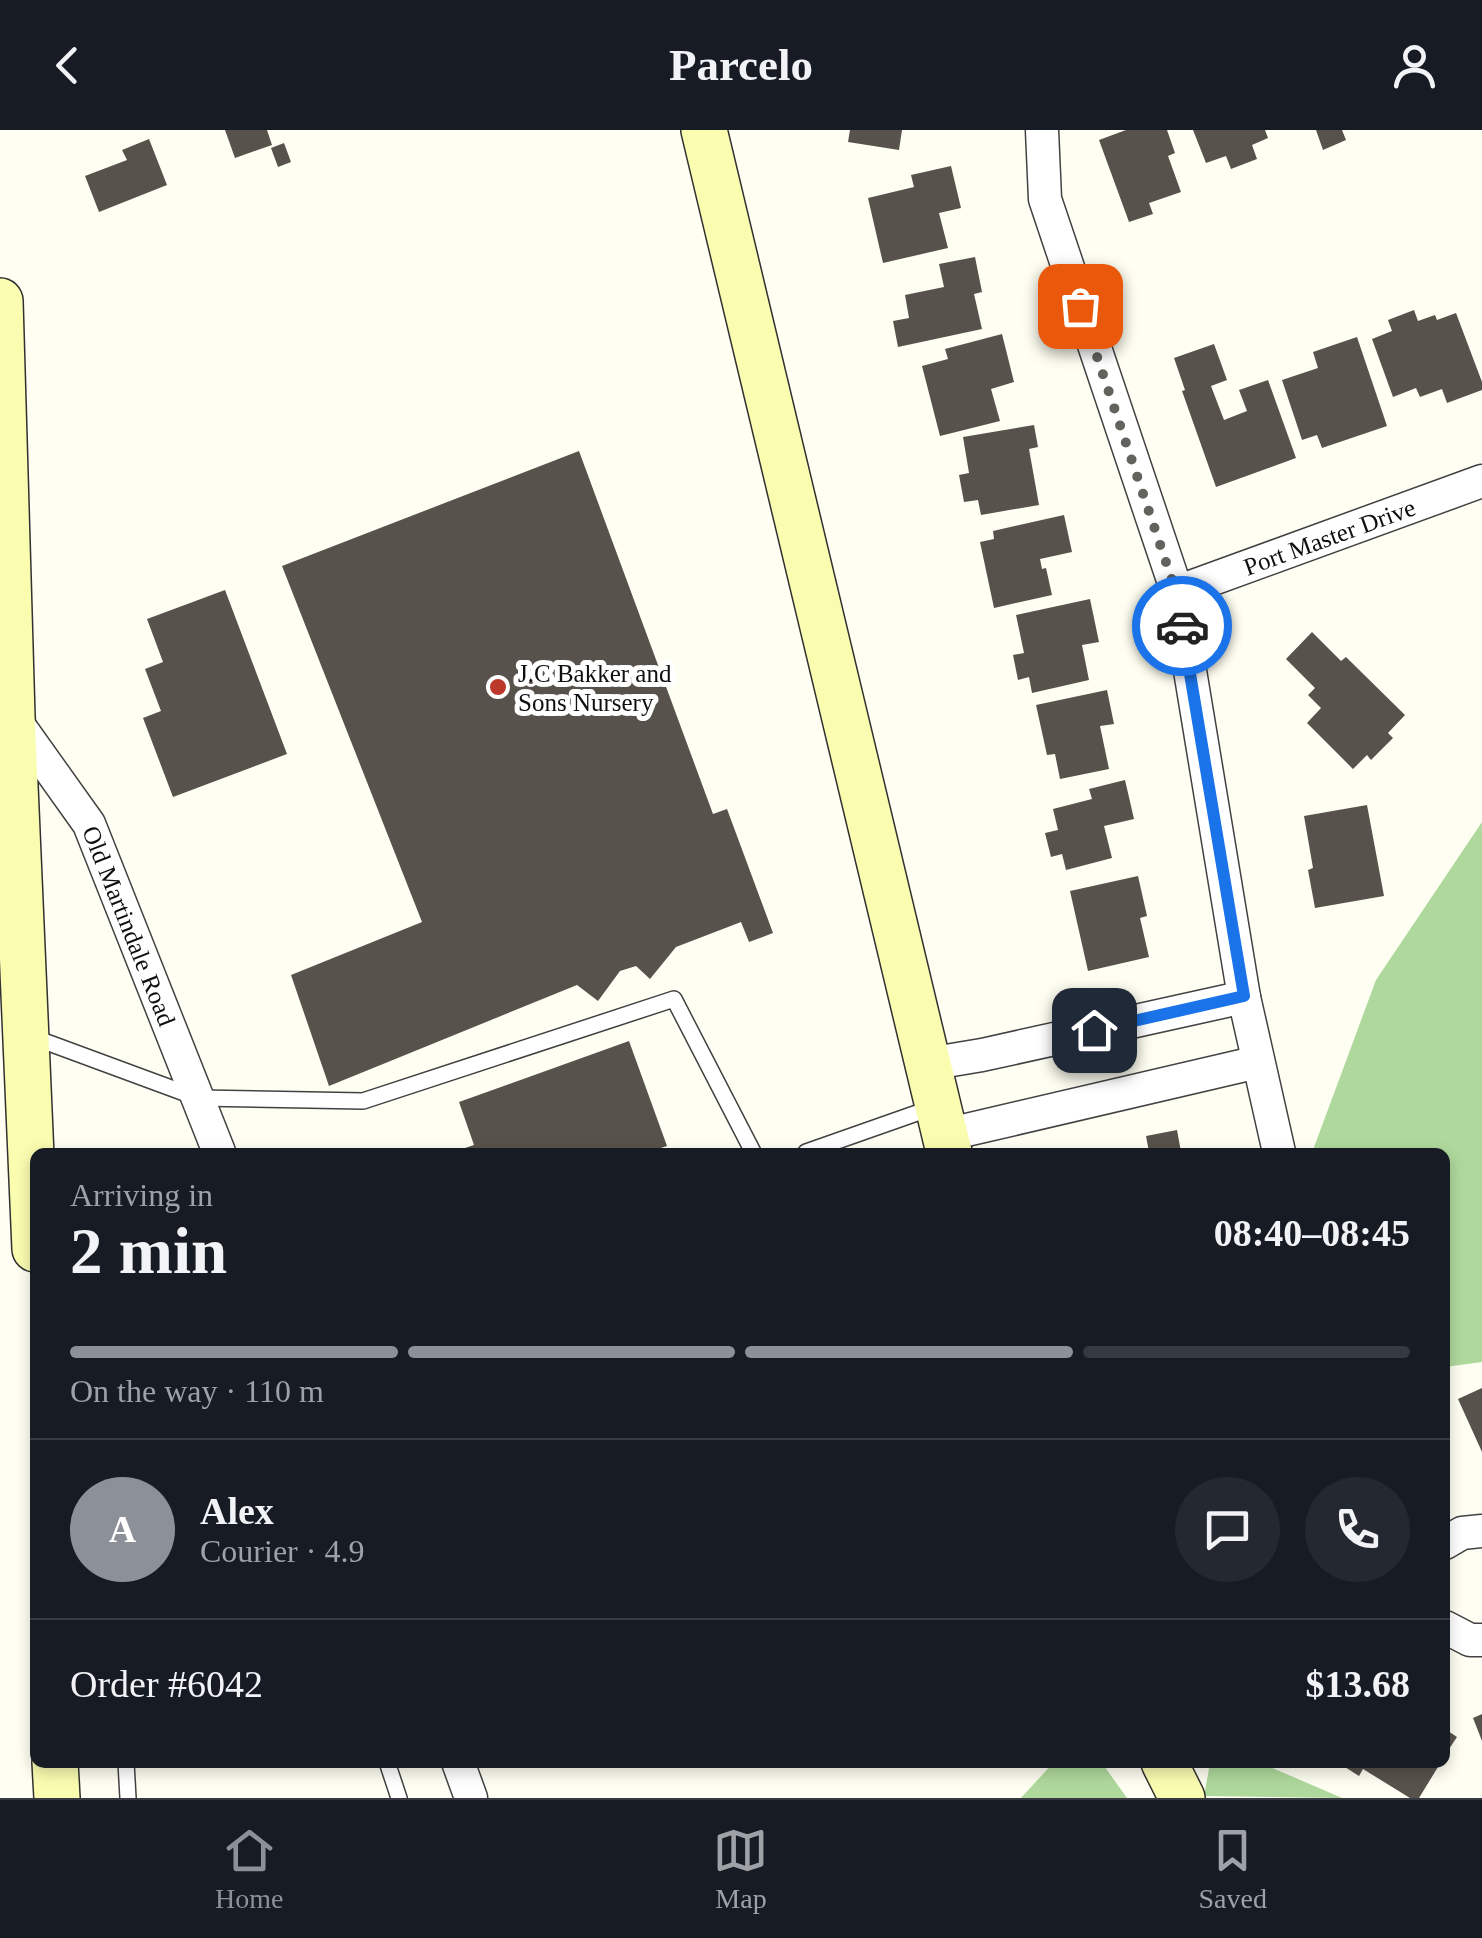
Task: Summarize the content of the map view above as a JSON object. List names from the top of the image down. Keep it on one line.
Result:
{"streets":{"street":["Port Master Drive","Old Martindale Road"]},"places":["J.C Bakker and Sons Nursery"],"page":{"header":"Parcelo","heading":["2 min","Arriving in","08:40–08:45"],"panel":["Alex","Courier · 4.9","Order #6042","$13.68"],"bar":"On the way · 110 m","round":"A","tabs":["Home","Map","Saved"]}}
